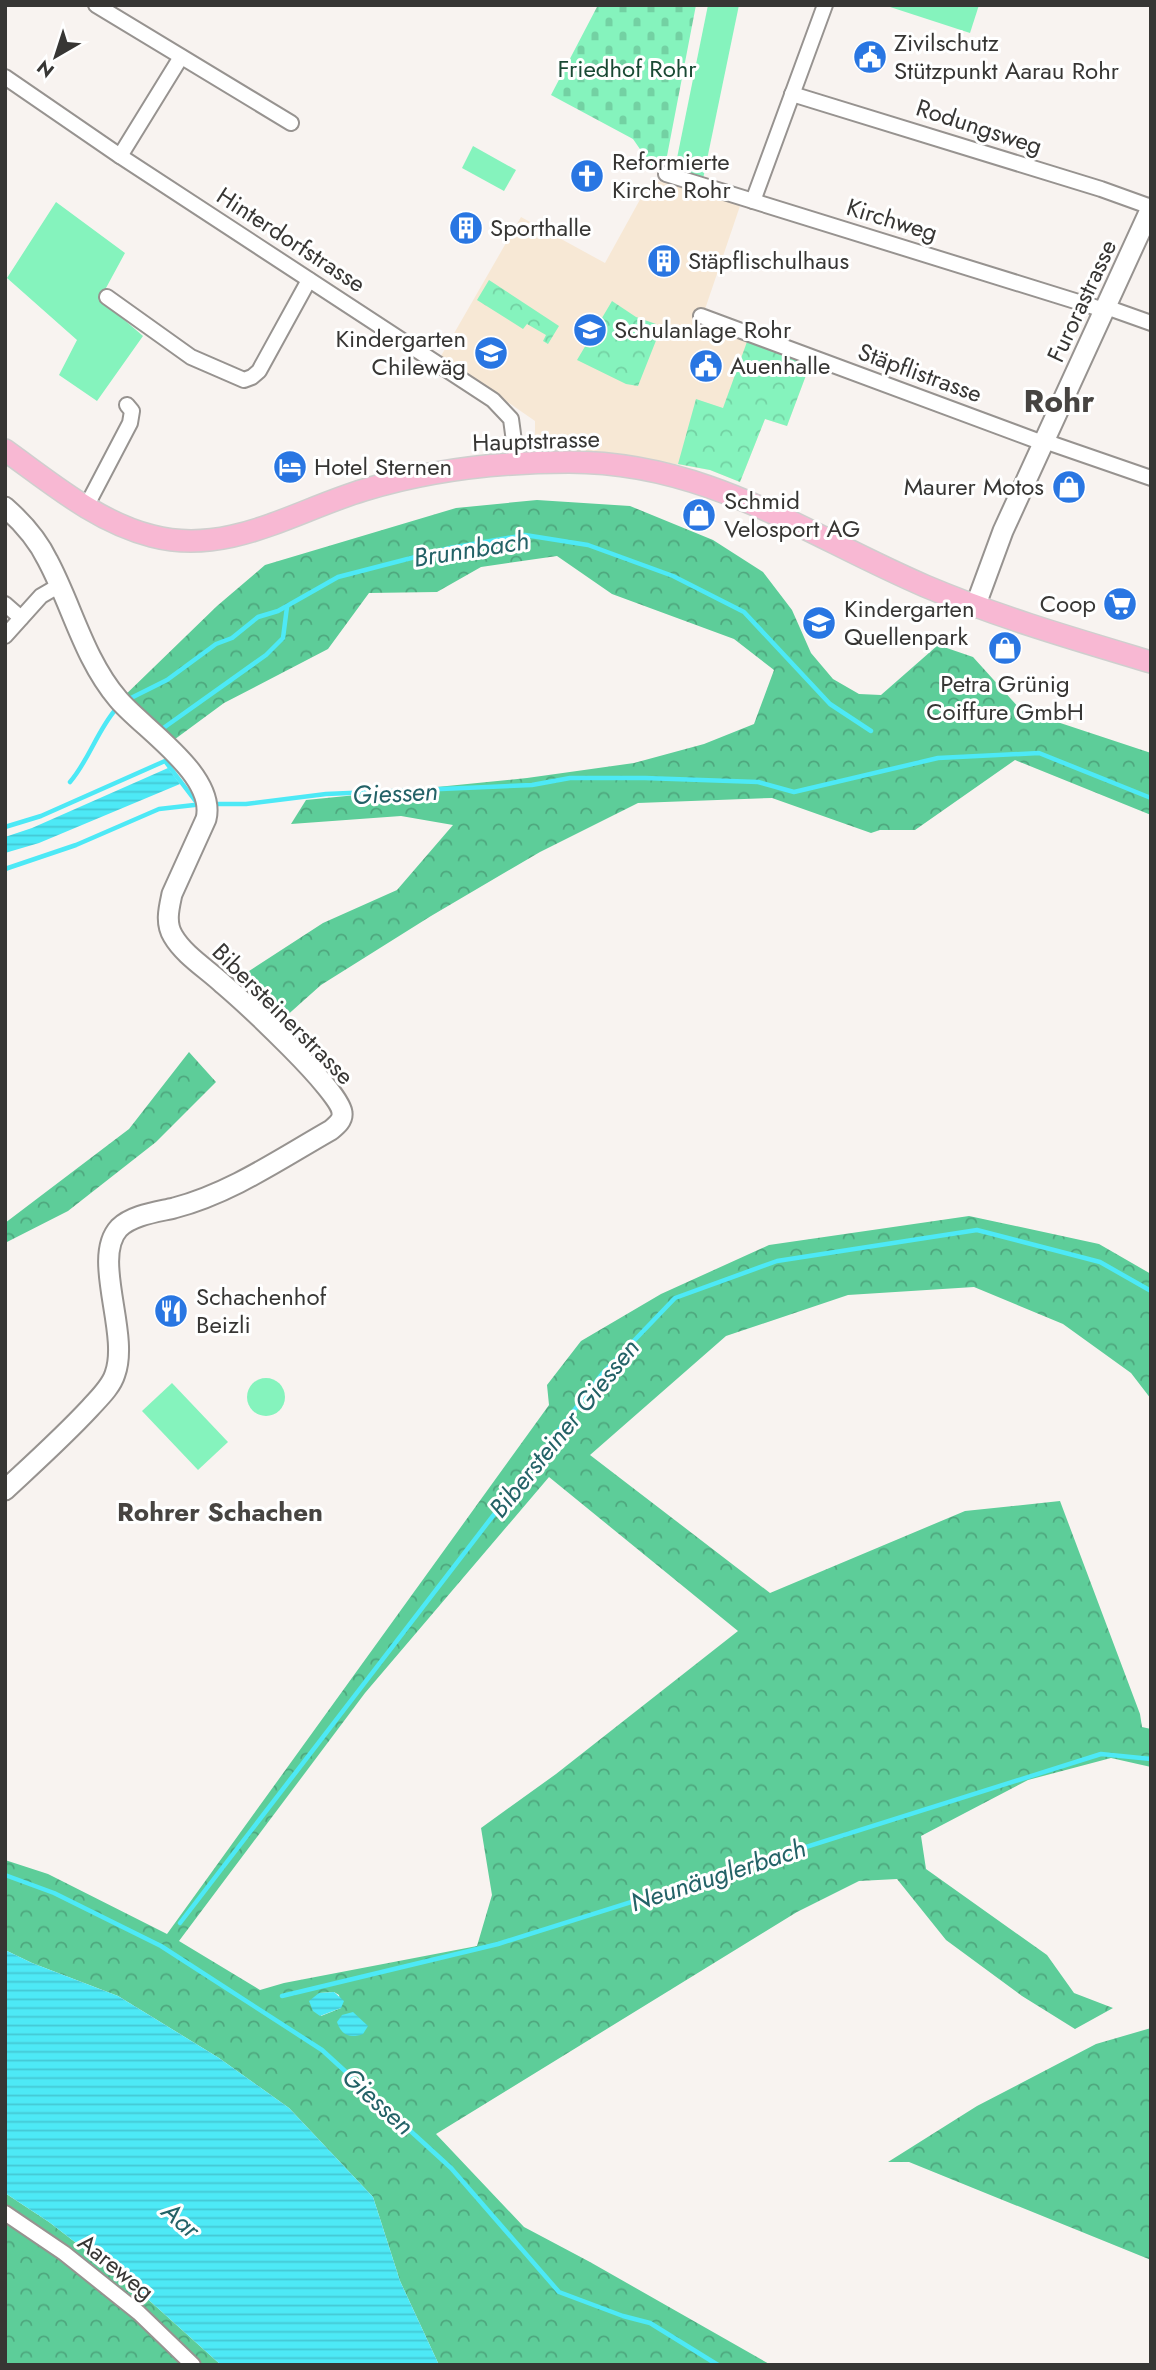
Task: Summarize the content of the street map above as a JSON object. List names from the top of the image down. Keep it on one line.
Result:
{"streets":{"main road":["Hauptstrasse"],"street":["Rodungsweg","Kirchweg","Hinterdorfstrasse","Furorastrasse","Stäpflistrasse","Bibersteinerstrasse","Aareweg"]},"crossings":[["Rodungsweg","Furorastrasse"],["Kirchweg","Furorastrasse"],["Hinterdorfstrasse","Hauptstrasse"],["Furorastrasse","Stäpflistrasse"],["Furorastrasse","Hauptstrasse"]],"districts":["Rohr","Rohrer Schachen"],"water":["Brunnbach","Giessen","Bibersteiner Giessen","Neunäuglerbach","Aar"],"parks":["Friedhof Rohr"],"places":{"public building":["Zivilschutz Stützpunkt Aarau Rohr","Auenhalle"],"church":["Reformierte Kirche Rohr"],"building":["Sporthalle","Stäpflischulhaus"],"school or university":["Schulanlage Rohr","Kindergarten Chilewäg","Kindergarten Quellenpark"],"hotel":["Hotel Sternen"],"shop":["Maurer Motos","Schmid Velosport AG","Petra Grünig Coiffure GmbH"],"supermarket":["Coop"],"restaurant":["Schachenhof Beizli"]},"north":"bottom left"}
